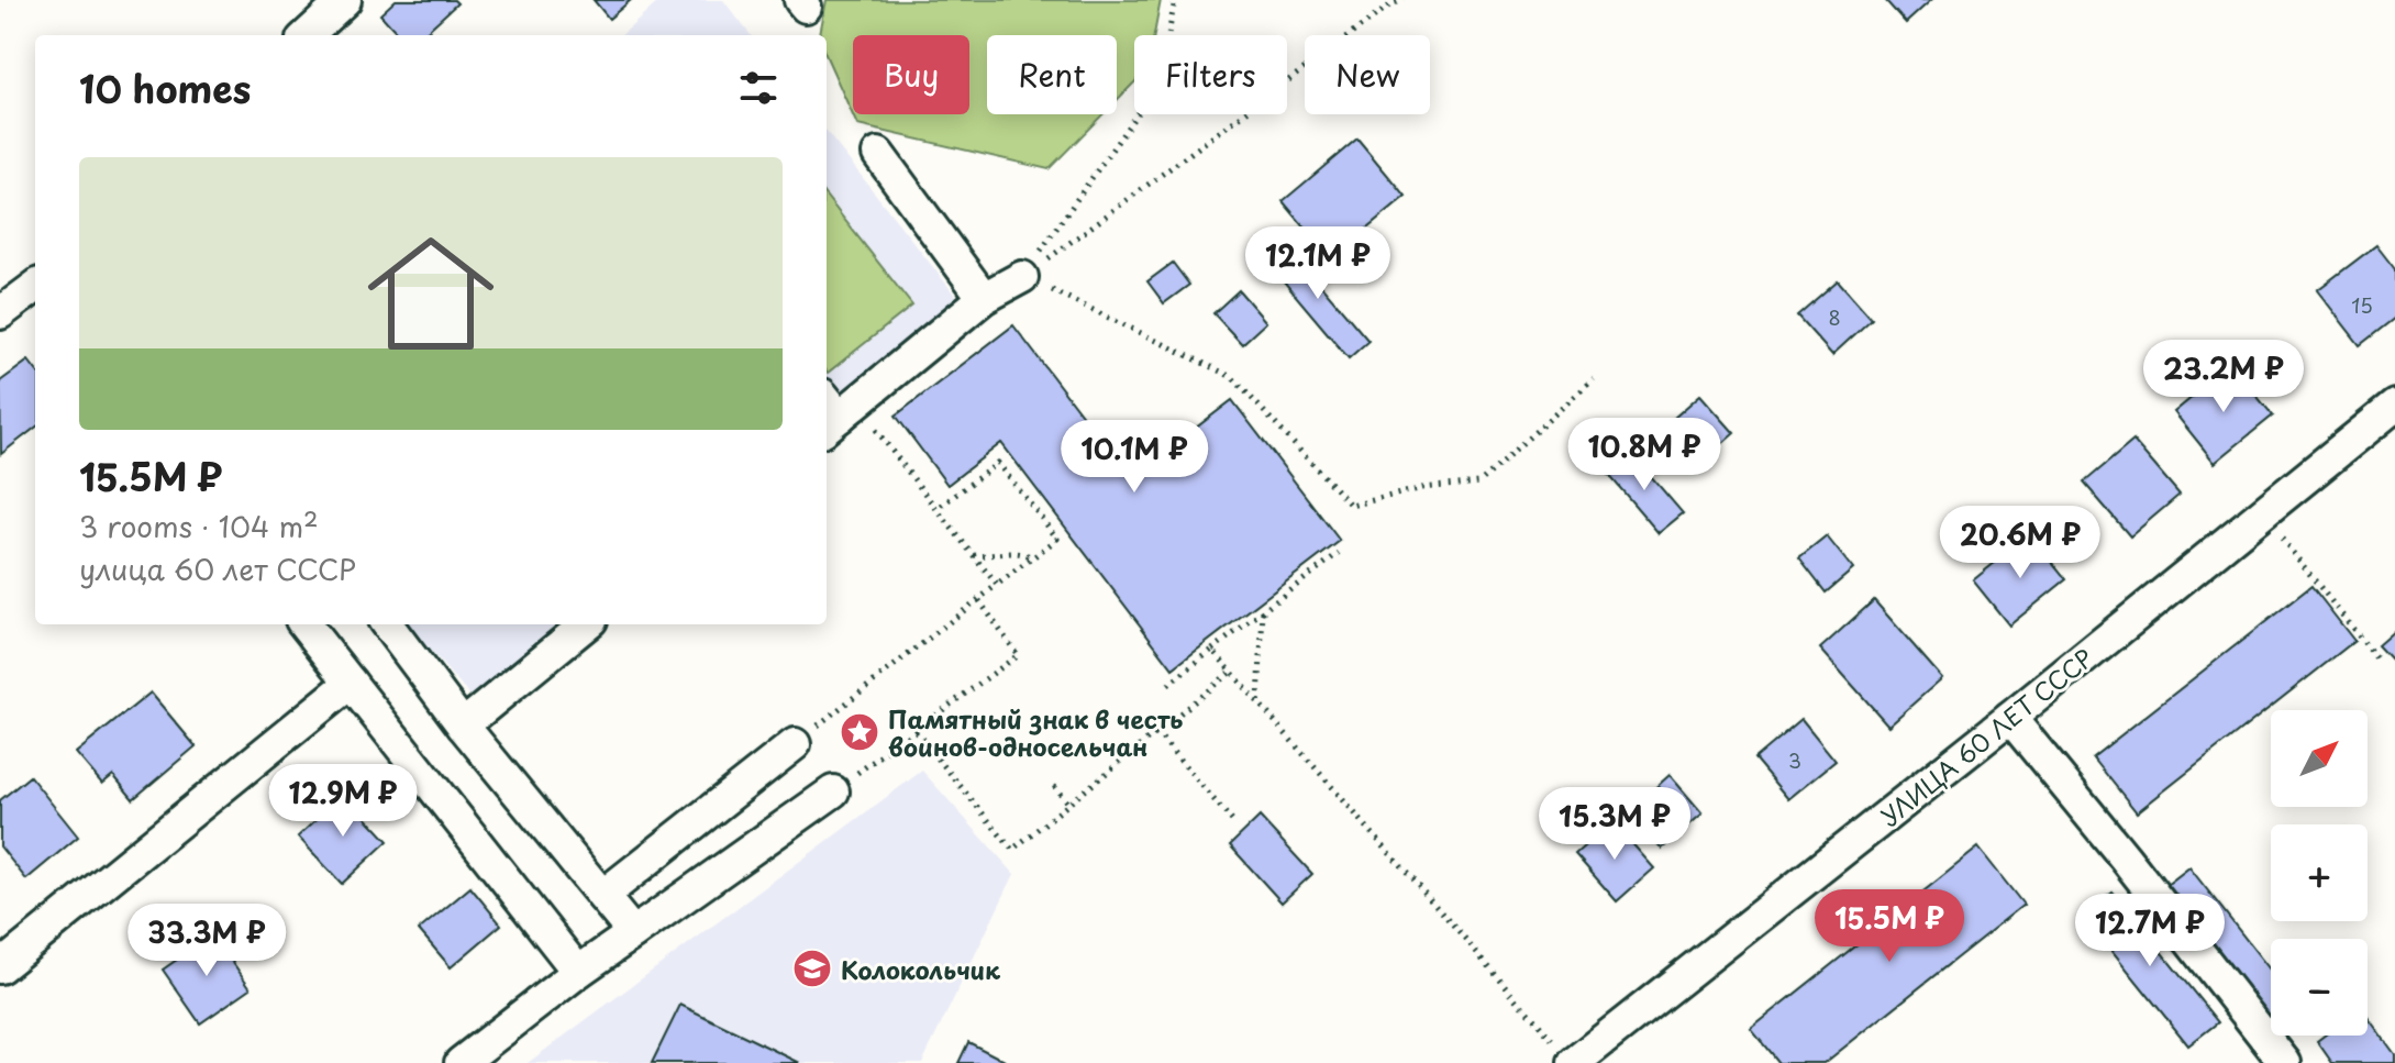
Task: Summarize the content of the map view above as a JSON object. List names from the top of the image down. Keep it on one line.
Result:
{"streets":{"street":["УЛИЦА 60 ЛЕТ СССР"]},"places":{"place":["Памятный знак в честь воинов-односельчан"],"school or university":["Колокольчик"]},"house_numbers":["15","8","3"],"north":"top right","page":{"chip":["Buy","Rent","Filters","New"],"heading":"10 homes","list":[{"name":"15.5M ₽","note":"3 rooms · 104 m² · улица 60 лет СССР"}],"price":["12.1M ₽","23.2M ₽","10.8M ₽","10.1M ₽","20.6M ₽","12.9M ₽","15.3M ₽","15.5M ₽","12.7M ₽","33.3M ₽"],"map_buttons":["+","−"]}}
